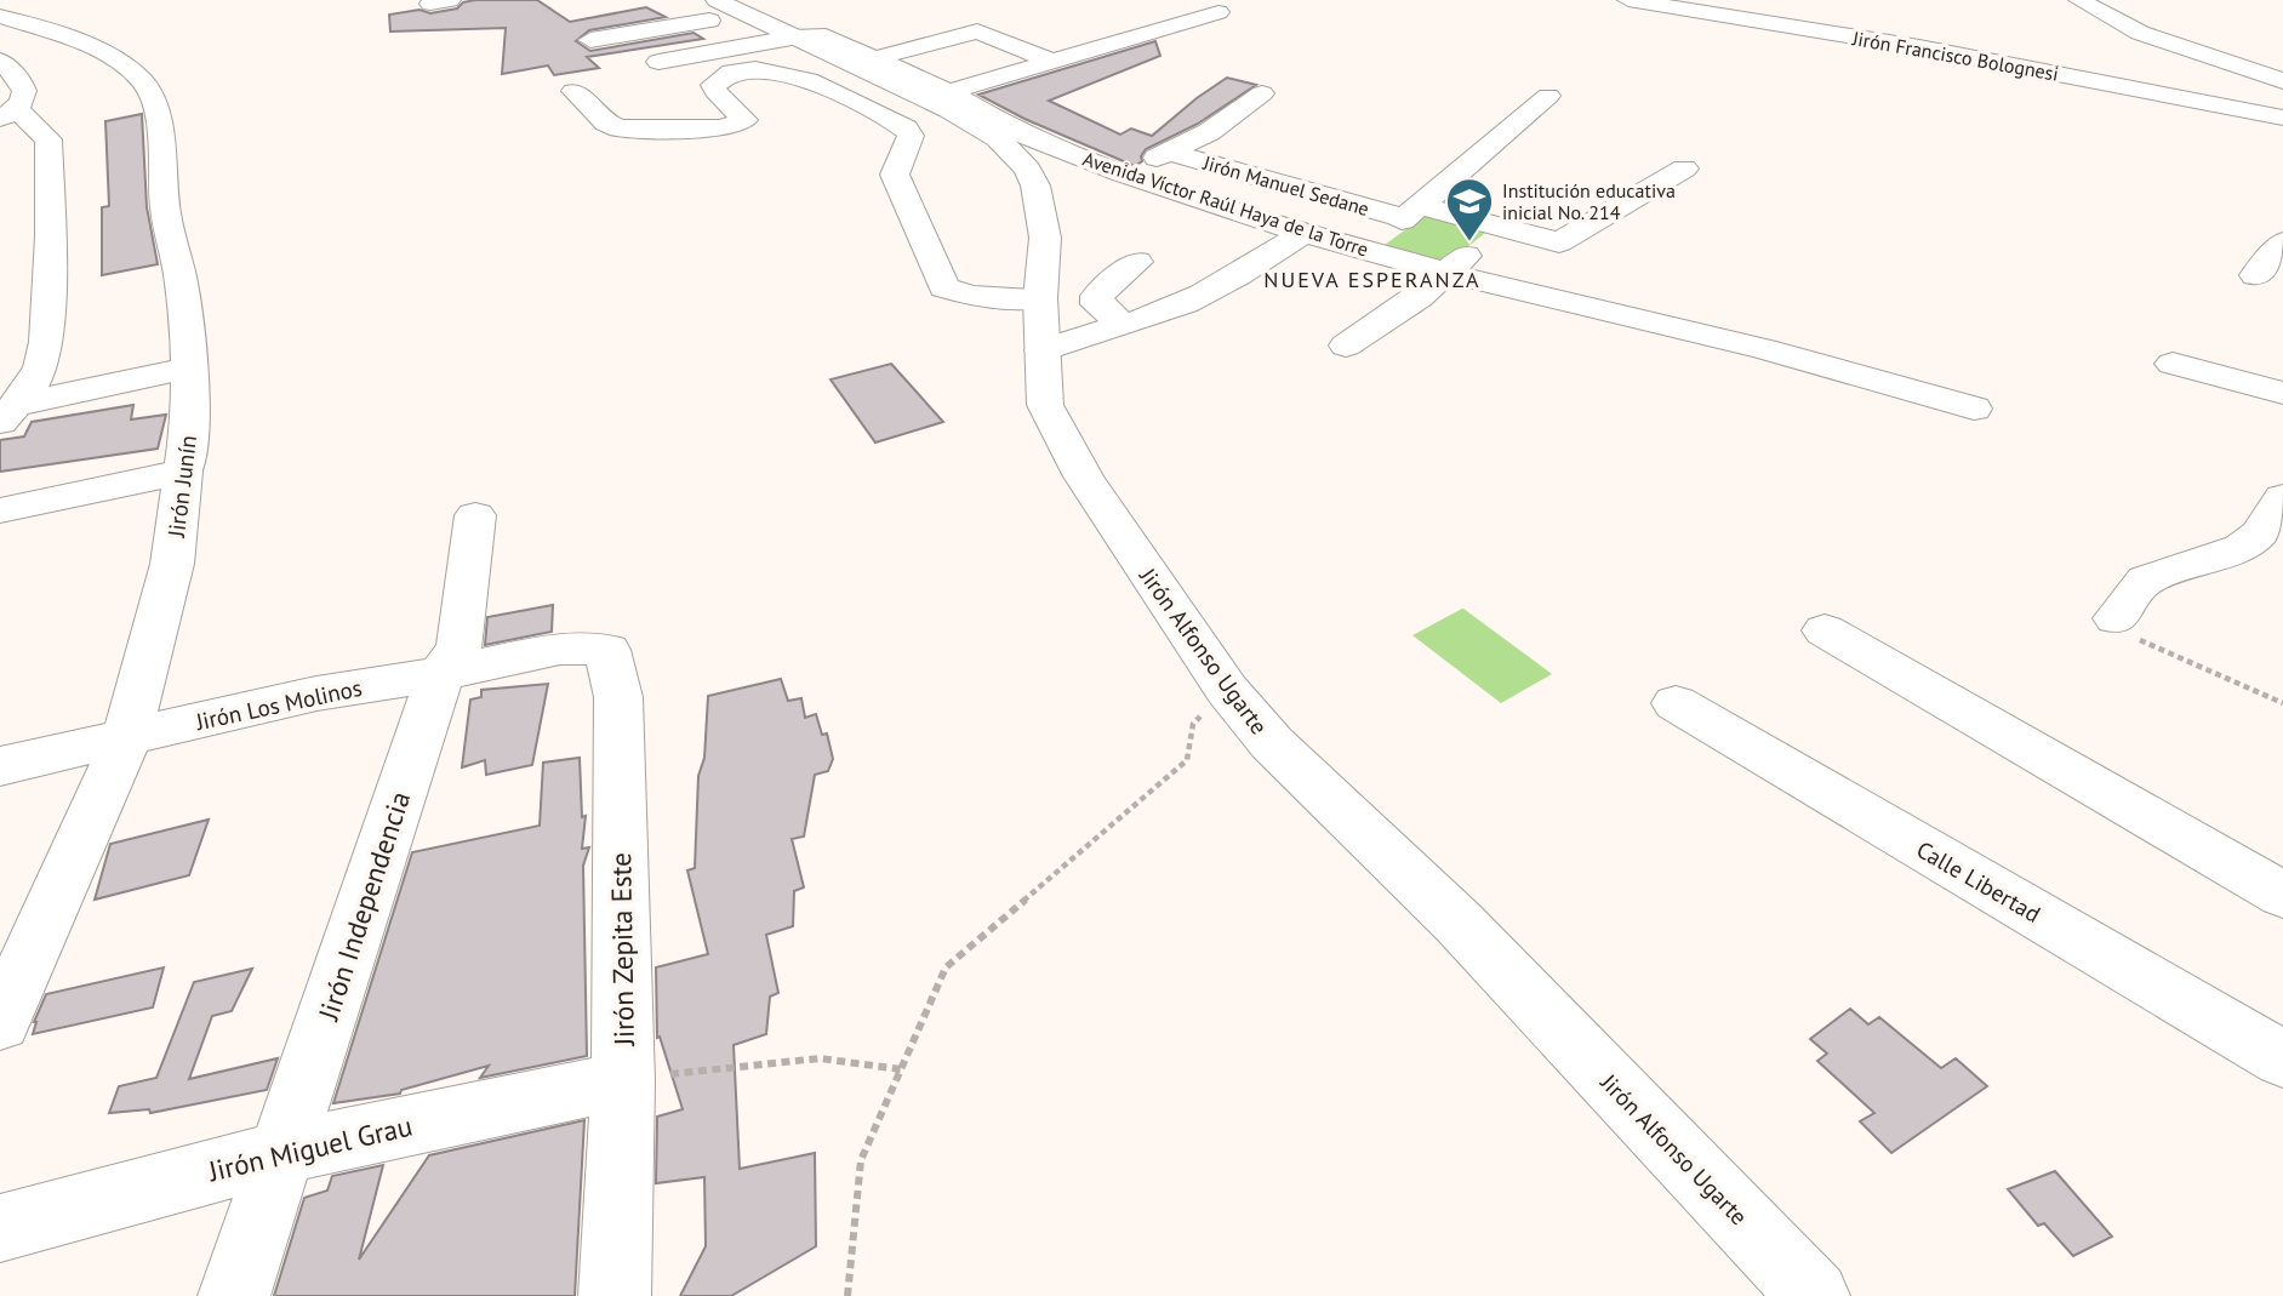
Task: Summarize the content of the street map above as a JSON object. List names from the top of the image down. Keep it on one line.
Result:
{"streets":{"street":["Jirón Francisco Bolognesi","Jirón Manuel Sedane","Avenida Víctor Raúl Haya de la Torre","Jirón Junín","Jirón Alfonso Ugarte","Jirón Los Molinos","Calle Libertad","Jirón Independencia","Jirón Zepita Este","Jirón Miguel Grau"]},"crossings":[["Avenida Víctor Raúl Haya de la Torre","Jirón Alfonso Ugarte"],["Jirón Junín","Jirón Los Molinos"],["Jirón Los Molinos","Jirón Independencia"],["Jirón Los Molinos","Jirón Zepita Este"],["Jirón Independencia","Jirón Miguel Grau"],["Jirón Zepita Este","Jirón Miguel Grau"]],"districts":["NUEVA ESPERANZA"],"places":{"school or university":["Institución educativa inicial No. 214"]}}
